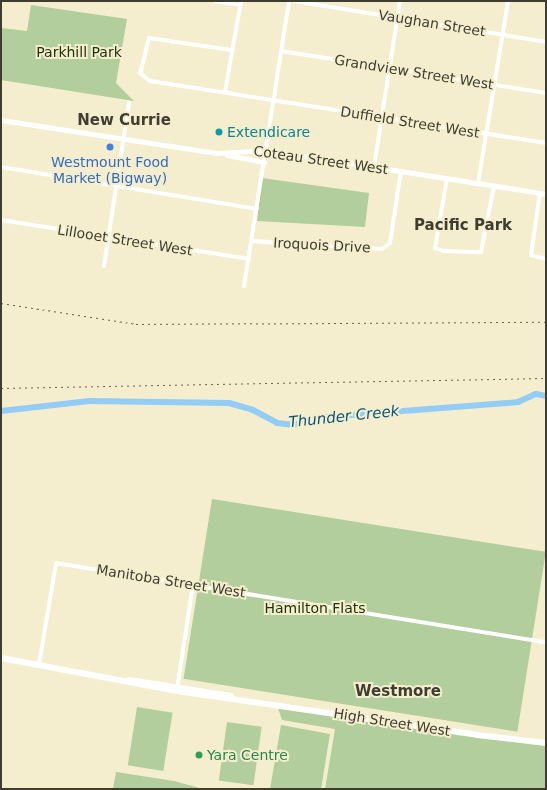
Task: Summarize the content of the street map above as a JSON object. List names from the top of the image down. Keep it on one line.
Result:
{"streets":{"main road":["High Street West"],"street":["Vaughan Street","Grandview Street West","Duffield Street West","Coteau Street West","Lillooet Street West","Iroquois Drive","Manitoba Street West"]},"crossings":[["Coteau Street West","Iroquois Drive"],["Manitoba Street West","High Street West"]],"districts":["New Currie","Pacific Park","Westmore"],"water":["Thunder Creek"],"parks":["Parkhill Park","Hamilton Flats"],"places":["Extendicare","Westmount Food Market (Bigway)","Yara Centre"]}
